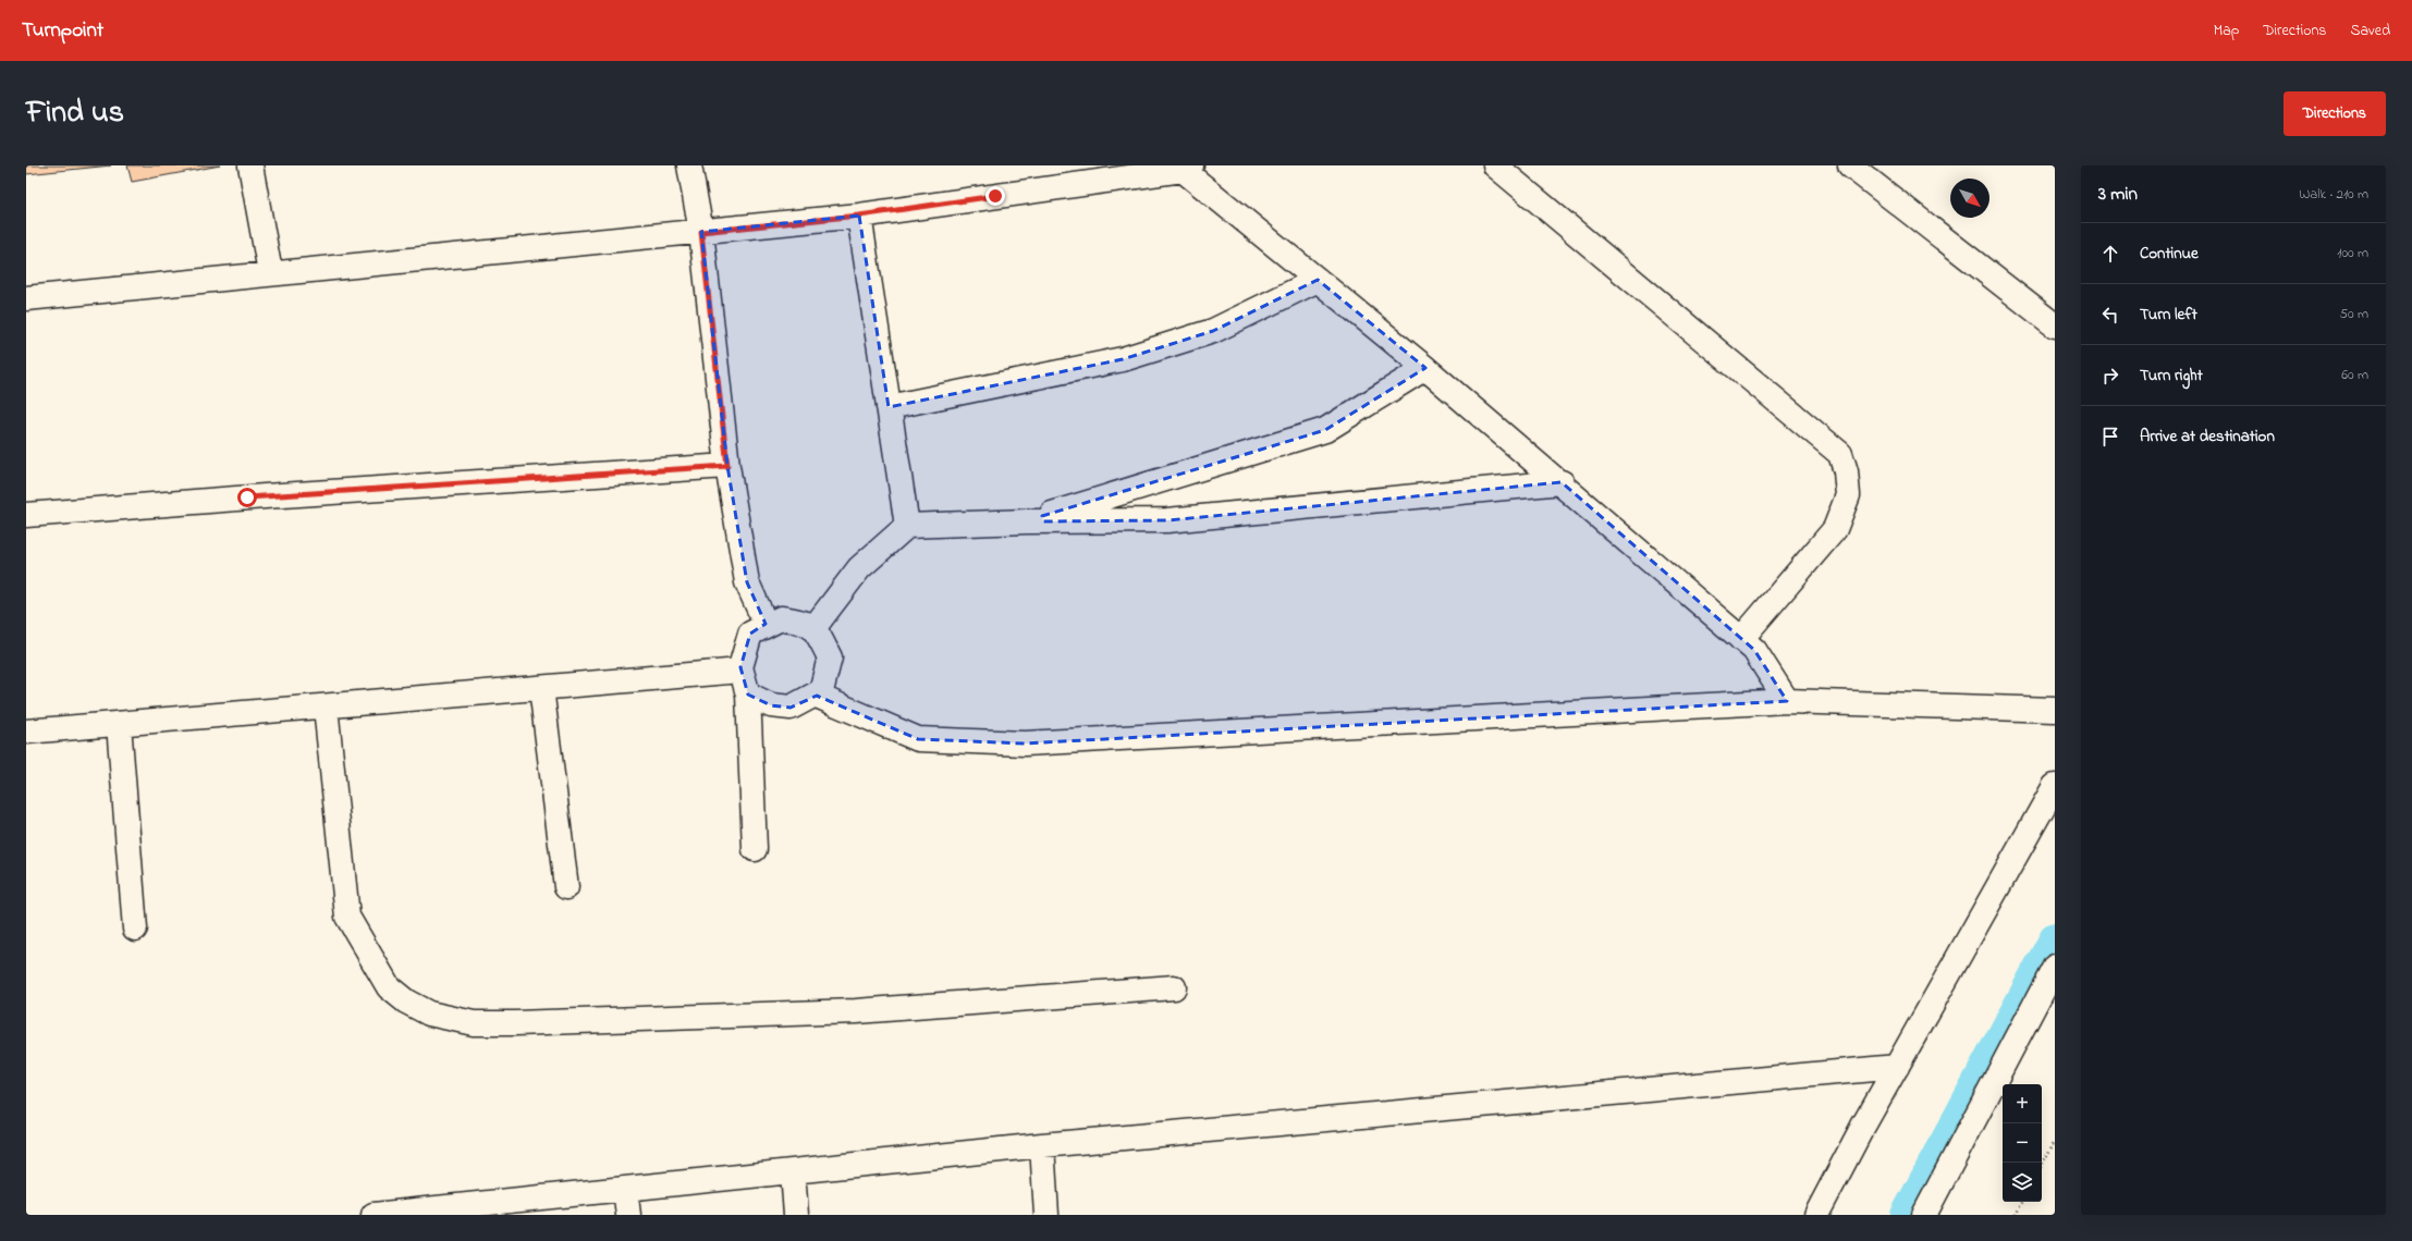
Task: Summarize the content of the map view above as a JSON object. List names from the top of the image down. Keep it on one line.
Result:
{"north":"bottom right","page":{"header":"Turnpoint","nav":["Map","Directions","Saved"],"title":"Find us","buttons":"Directions","heading":["3 min","Walk · 210 m"],"list":[["Continue","100 m"],["Turn left","50 m"],["Turn right","60 m"],"Arrive at destination"],"map_buttons":["+","−"]}}
